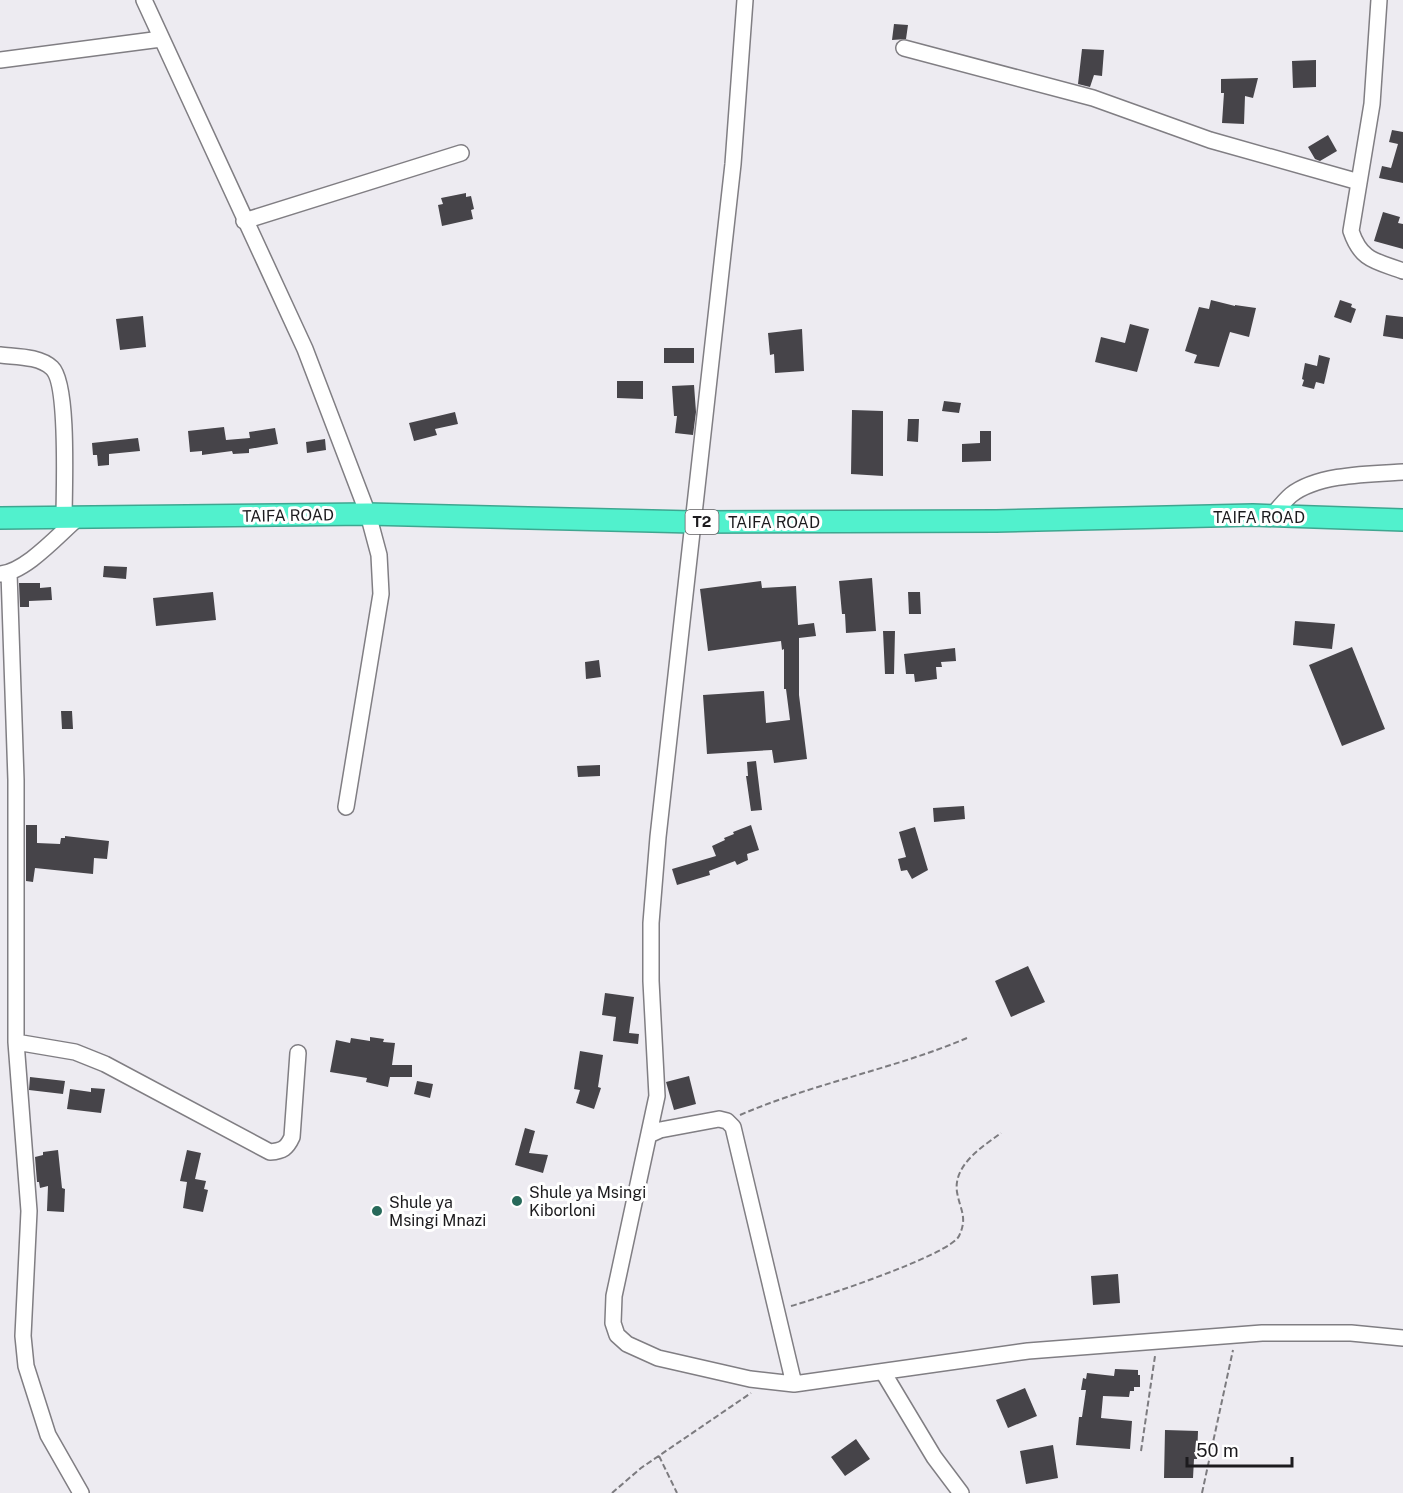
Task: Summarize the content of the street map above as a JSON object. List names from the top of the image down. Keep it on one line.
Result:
{"streets":{"highway":["TAIFA ROAD","T2"]},"places":["Shule ya Msingi Kiborloni","Shule ya Msingi Mnazi"],"scale_bar":"50 m"}
